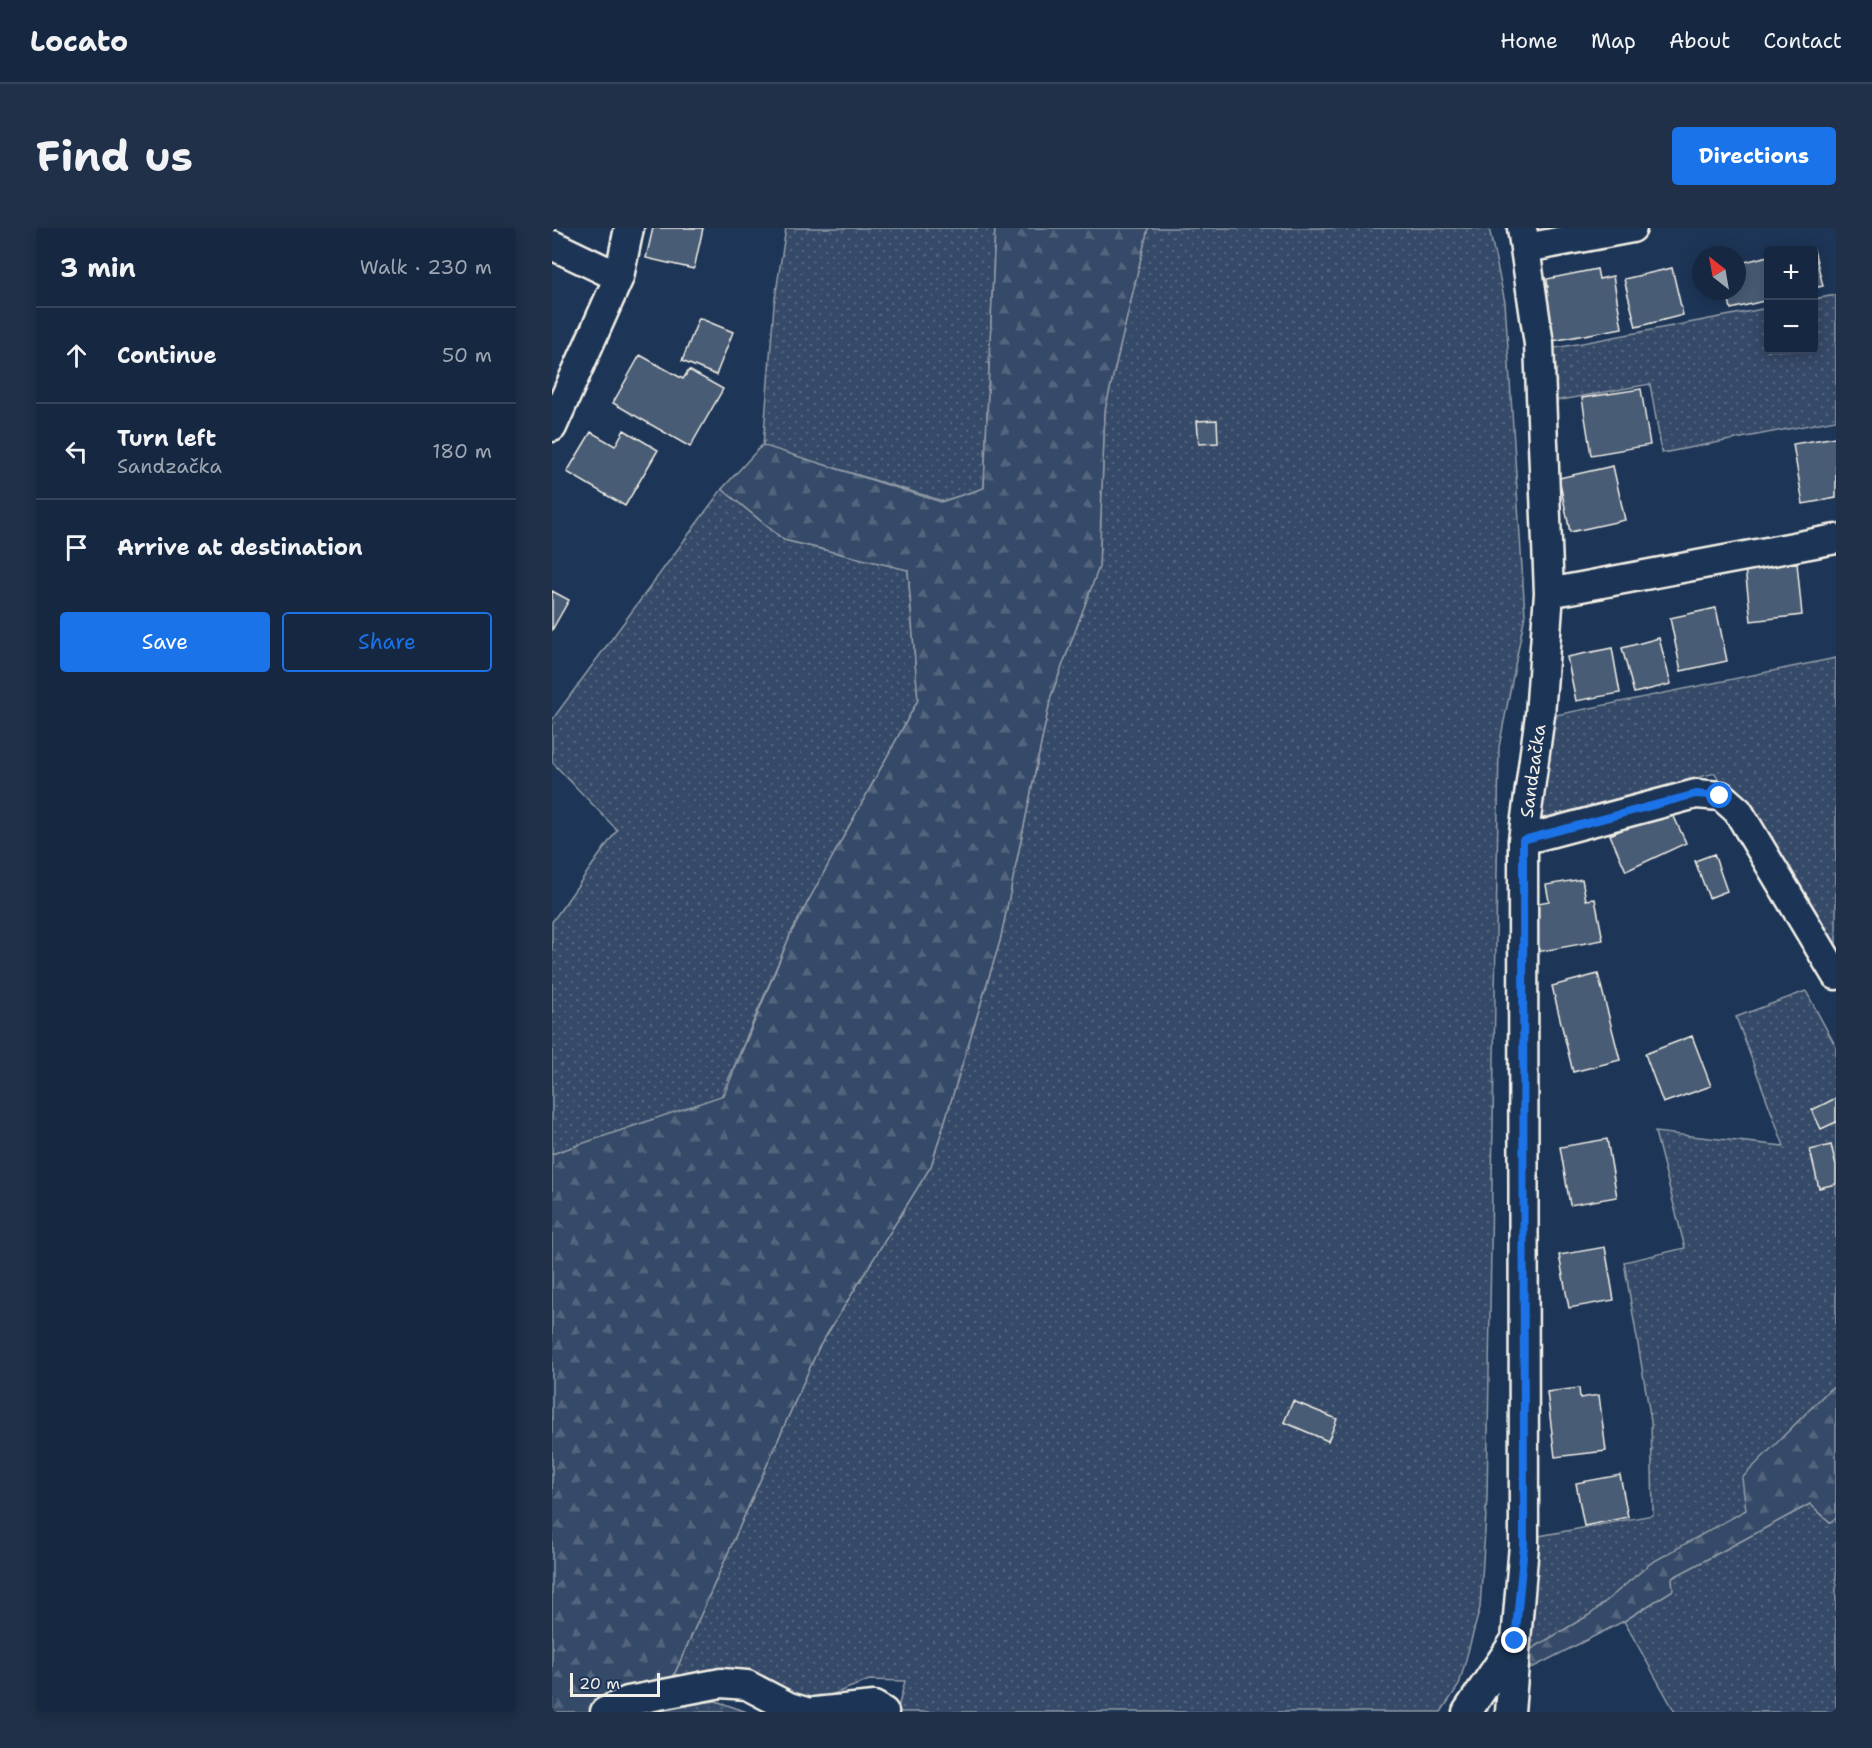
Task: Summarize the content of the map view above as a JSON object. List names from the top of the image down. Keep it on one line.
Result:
{"streets":{"street":["Sandzačka"]},"scale_bar":"20 m","north":"top left","page":{"header":"Locato","nav":["Home","Map","About","Contact"],"buttons":["Directions",["Save","Share"]],"title":"Find us","heading":["3 min","Walk · 230 m"],"map_buttons":["+","−"],"list":[["Continue","50 m"],["Turn left","Sandzačka","180 m"],"Arrive at destination"],"scale":"20 m"}}
